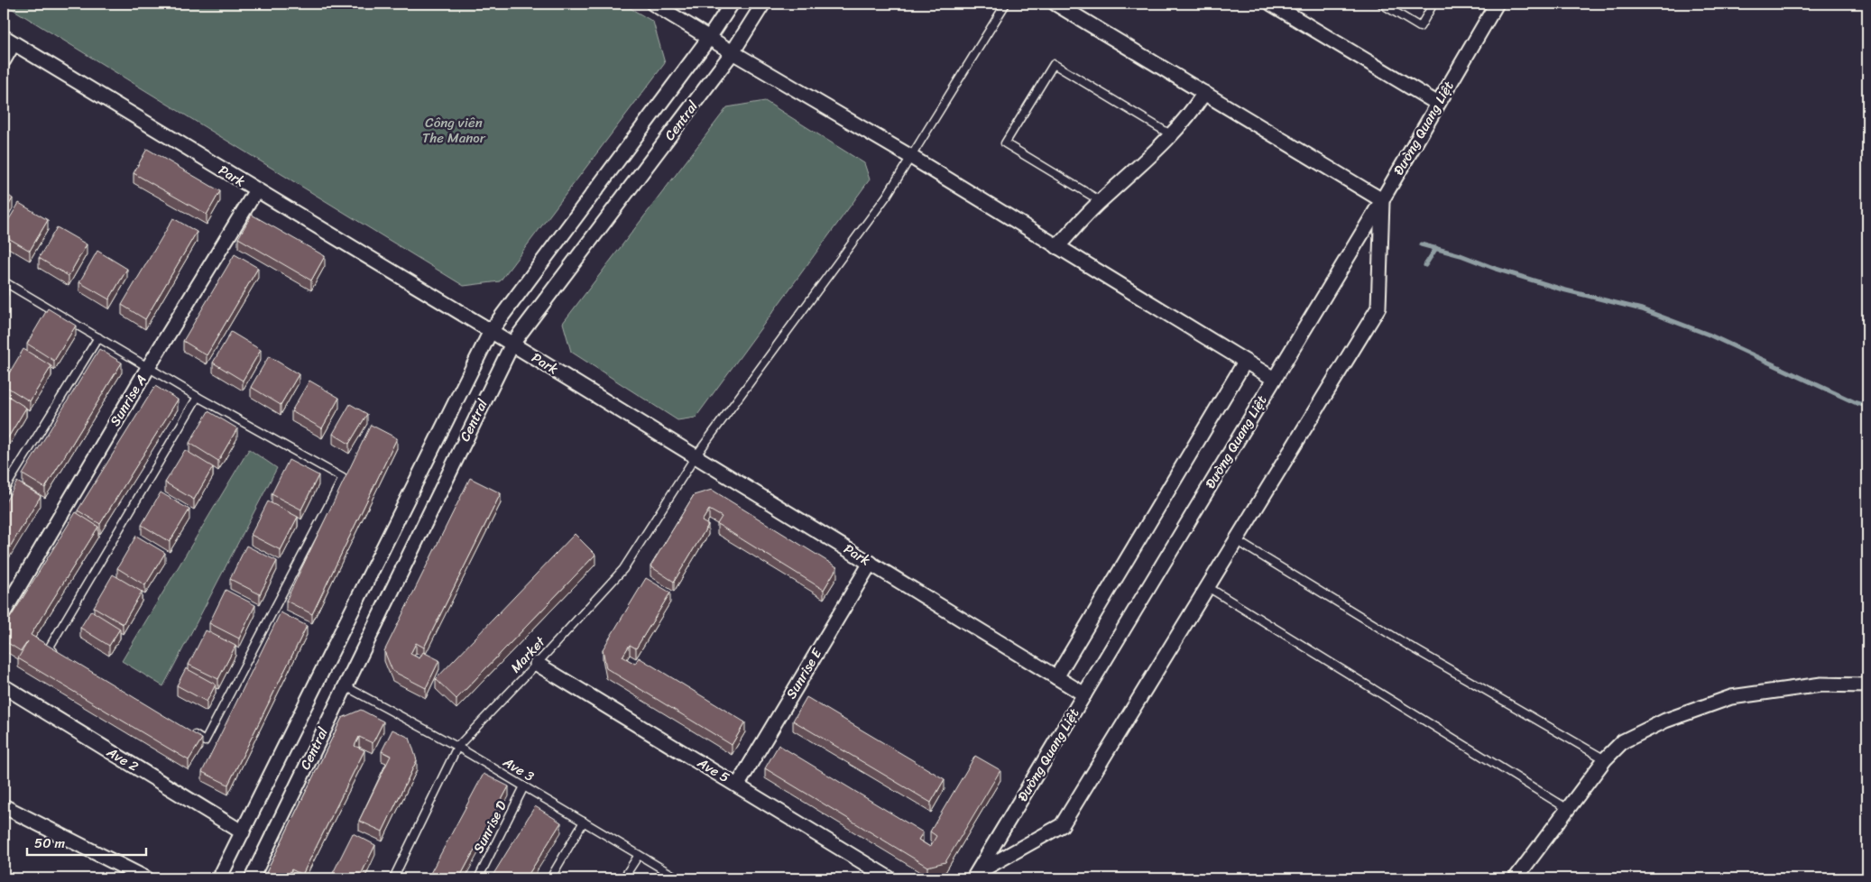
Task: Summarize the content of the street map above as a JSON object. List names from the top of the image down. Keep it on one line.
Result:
{"streets":{"street":["Central","Đường Quang Liệt","Park","Sunrise A","Sunrise E","Ave 2","Ave 5"],"lane":["Market","Ave 3","Sunrise D"]},"crossings":[["Central","Park"],["Central","Ave 2"],["Central","Ave 3"],["Đường Quang Liệt","Park"],["Park","Sunrise A"],["Park","Market"],["Park","Sunrise E"],["Market","Ave 3"],["Market","Ave 5"],["Sunrise E","Ave 5"],["Ave 3","Sunrise D"]],"parks":["Công viên The Manor"],"scale_bar":"50 m"}
